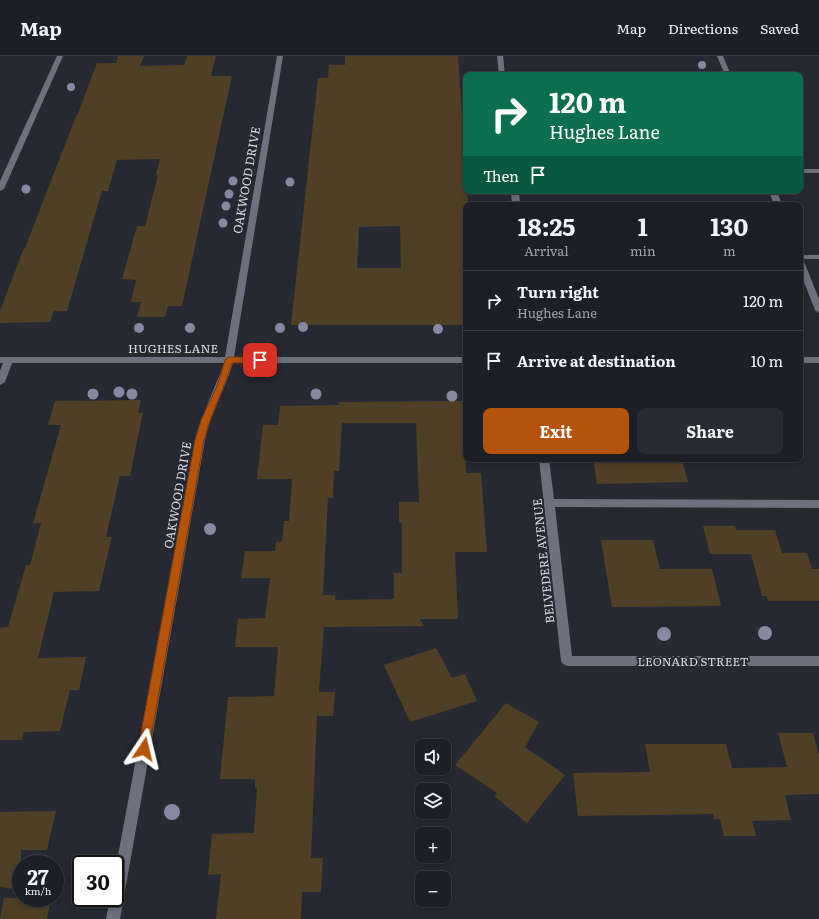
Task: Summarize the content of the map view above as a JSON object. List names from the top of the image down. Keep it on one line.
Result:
{"streets":{"street":["OAKWOOD DRIVE","HUGHES LANE","BELVEDERE AVENUE","LEONARD STREET"]},"crossings":[["OAKWOOD DRIVE","HUGHES LANE"],["BELVEDERE AVENUE","LEONARD STREET"]],"page":{"header":"Map","nav":["Map","Directions","Saved"],"turn":["120 m","Hughes Lane"],"then":"Then","eta":["18:25","Arrival","1","min","130","m"],"list":[{"name":"Turn right","note":"Hughes Lane","value":"120 m"},{"name":"Arrive at destination","value":"10 m"}],"buttons":["Exit","Share"],"map_buttons":["+","−"],"speed":"27 km/h","limit":"30"}}
